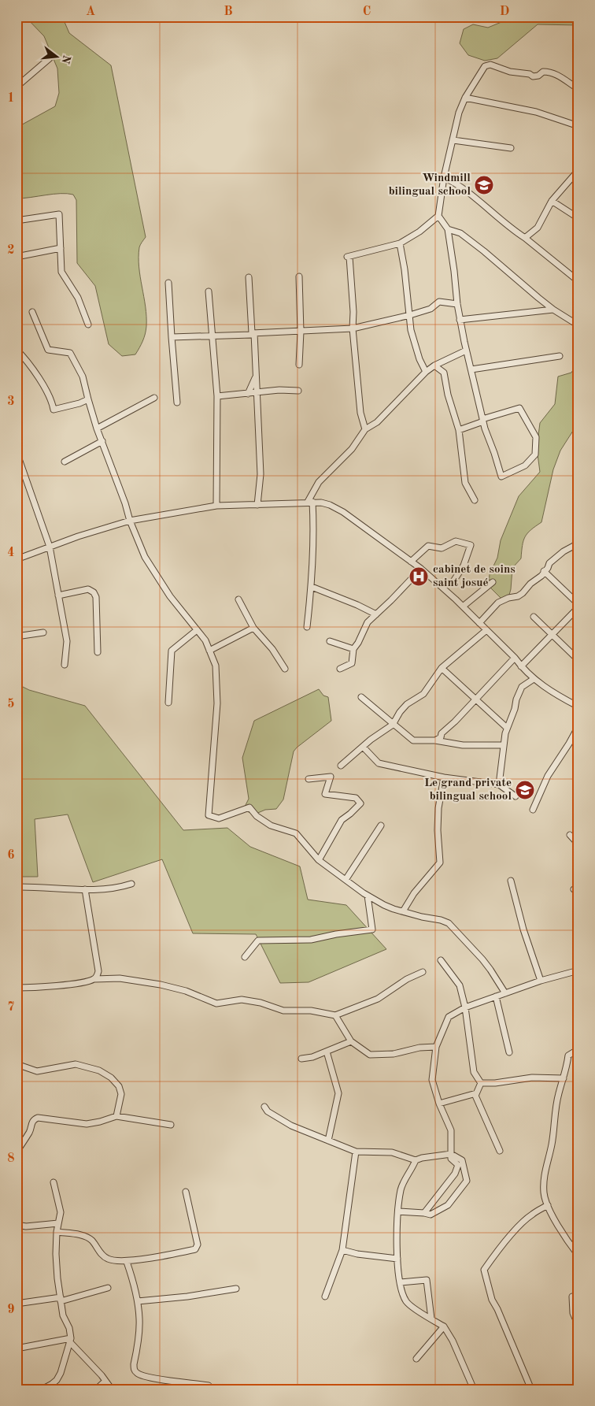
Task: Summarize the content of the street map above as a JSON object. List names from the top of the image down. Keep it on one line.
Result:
{"places":{"school or university":["Windmill bilingual school","Le grand private bilingual school"],"hospital":["cabinet de soins saint josué"]},"north":"right","grid":{"columns":["A","B","C","D"],"rows":["1","2","3","4","5","6","7","8","9"]}}
